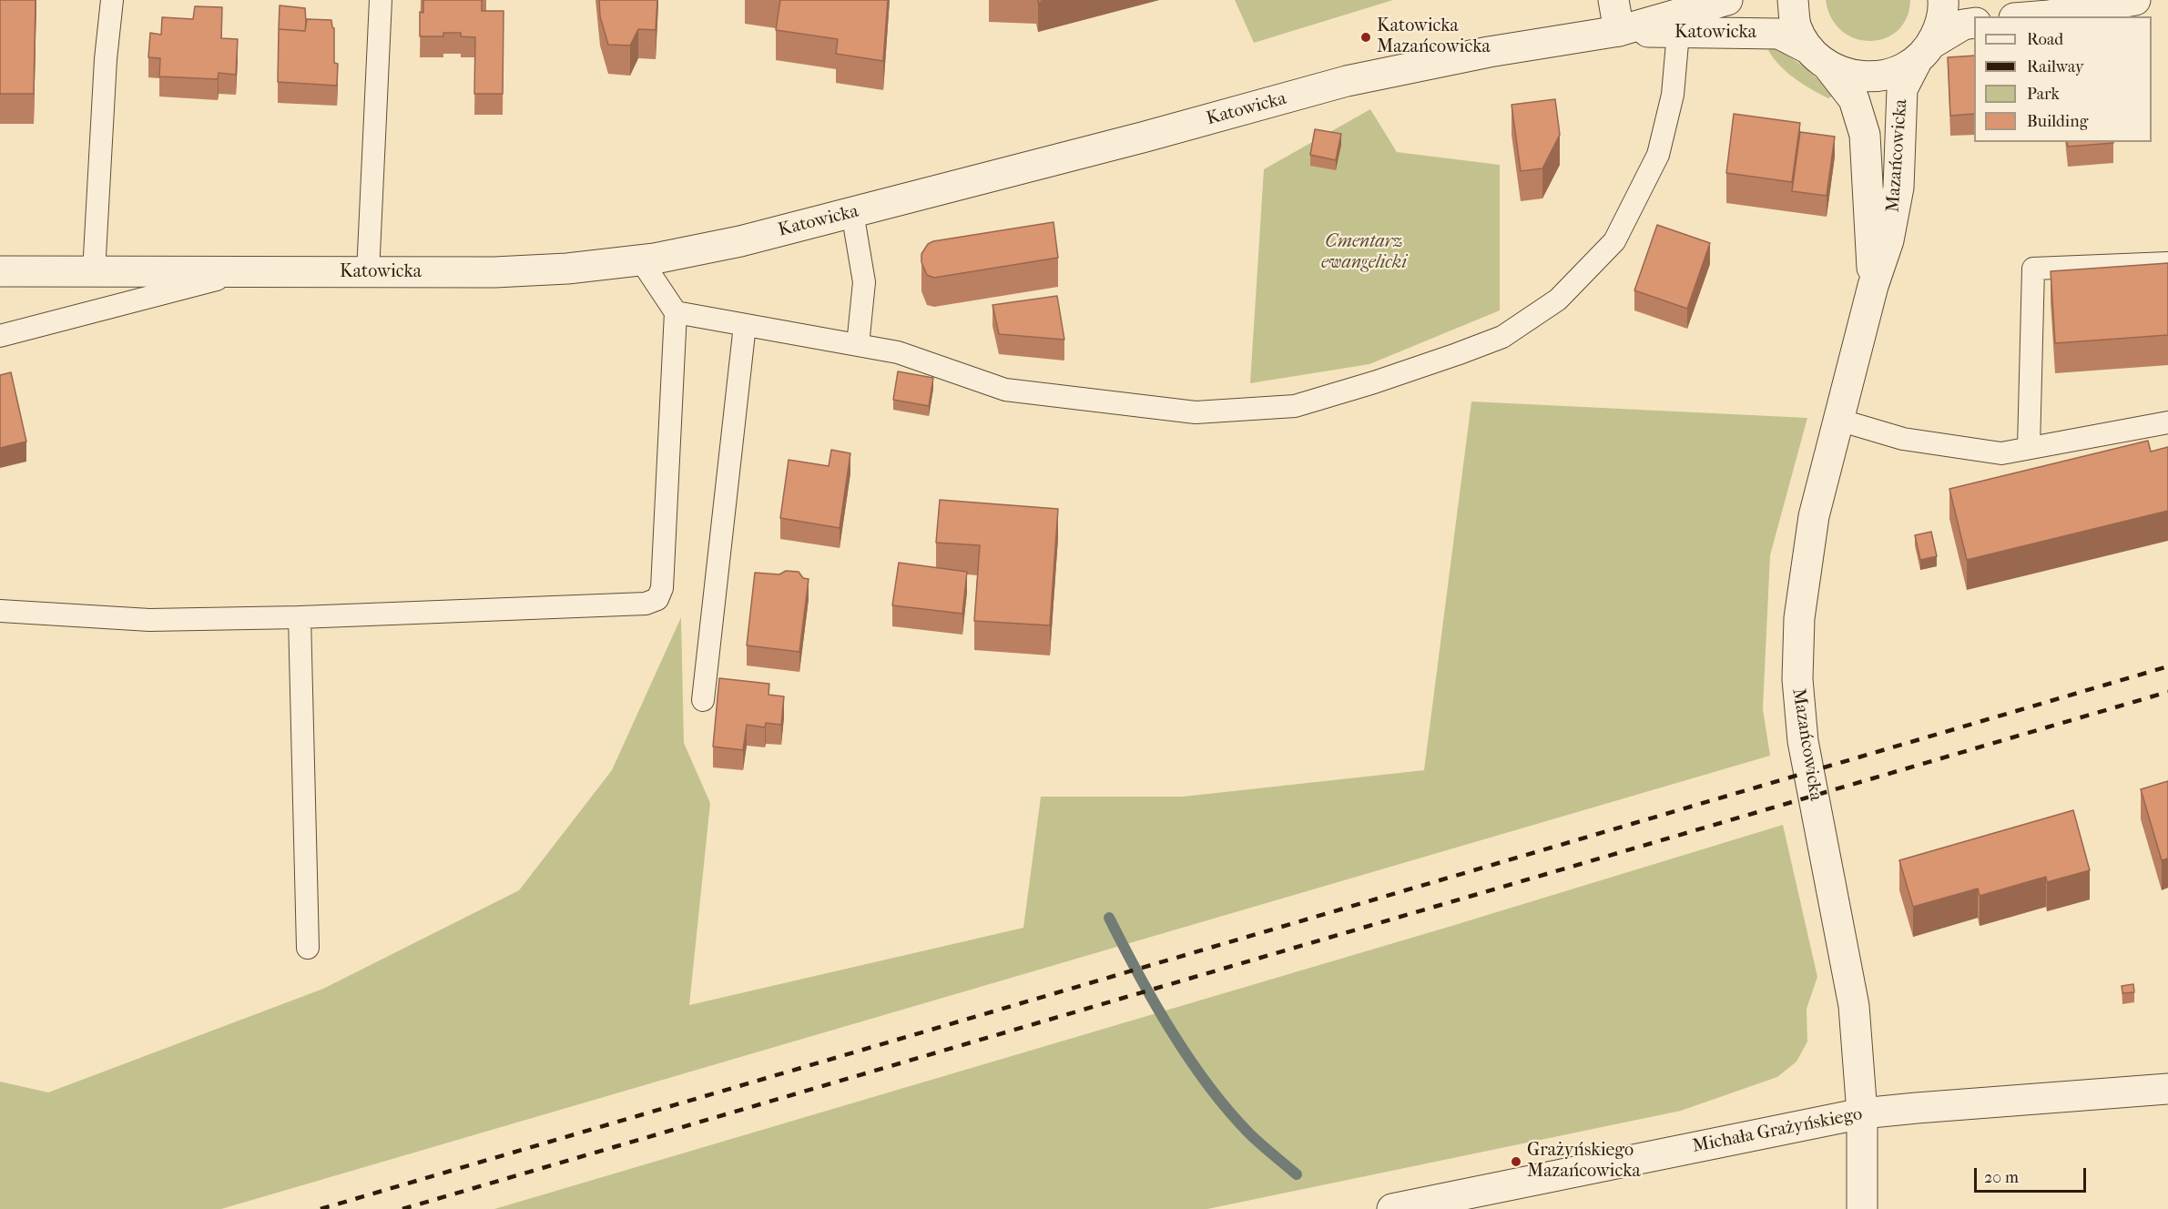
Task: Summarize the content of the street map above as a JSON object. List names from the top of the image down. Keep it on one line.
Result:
{"streets":{"street":["Katowicka","Mazańcowicka","Michała Grażyńskiego"]},"crossings":[["Katowicka","Mazańcowicka"],["Mazańcowicka","Michała Grażyńskiego"]],"parks":["Cmentarz ewangelicki"],"places":["Katowicka Mazańcowicka","Grażyńskiego Mazańcowicka"],"legend":["Road","Railway","Park","Building"],"scale_bar":"20 m"}
